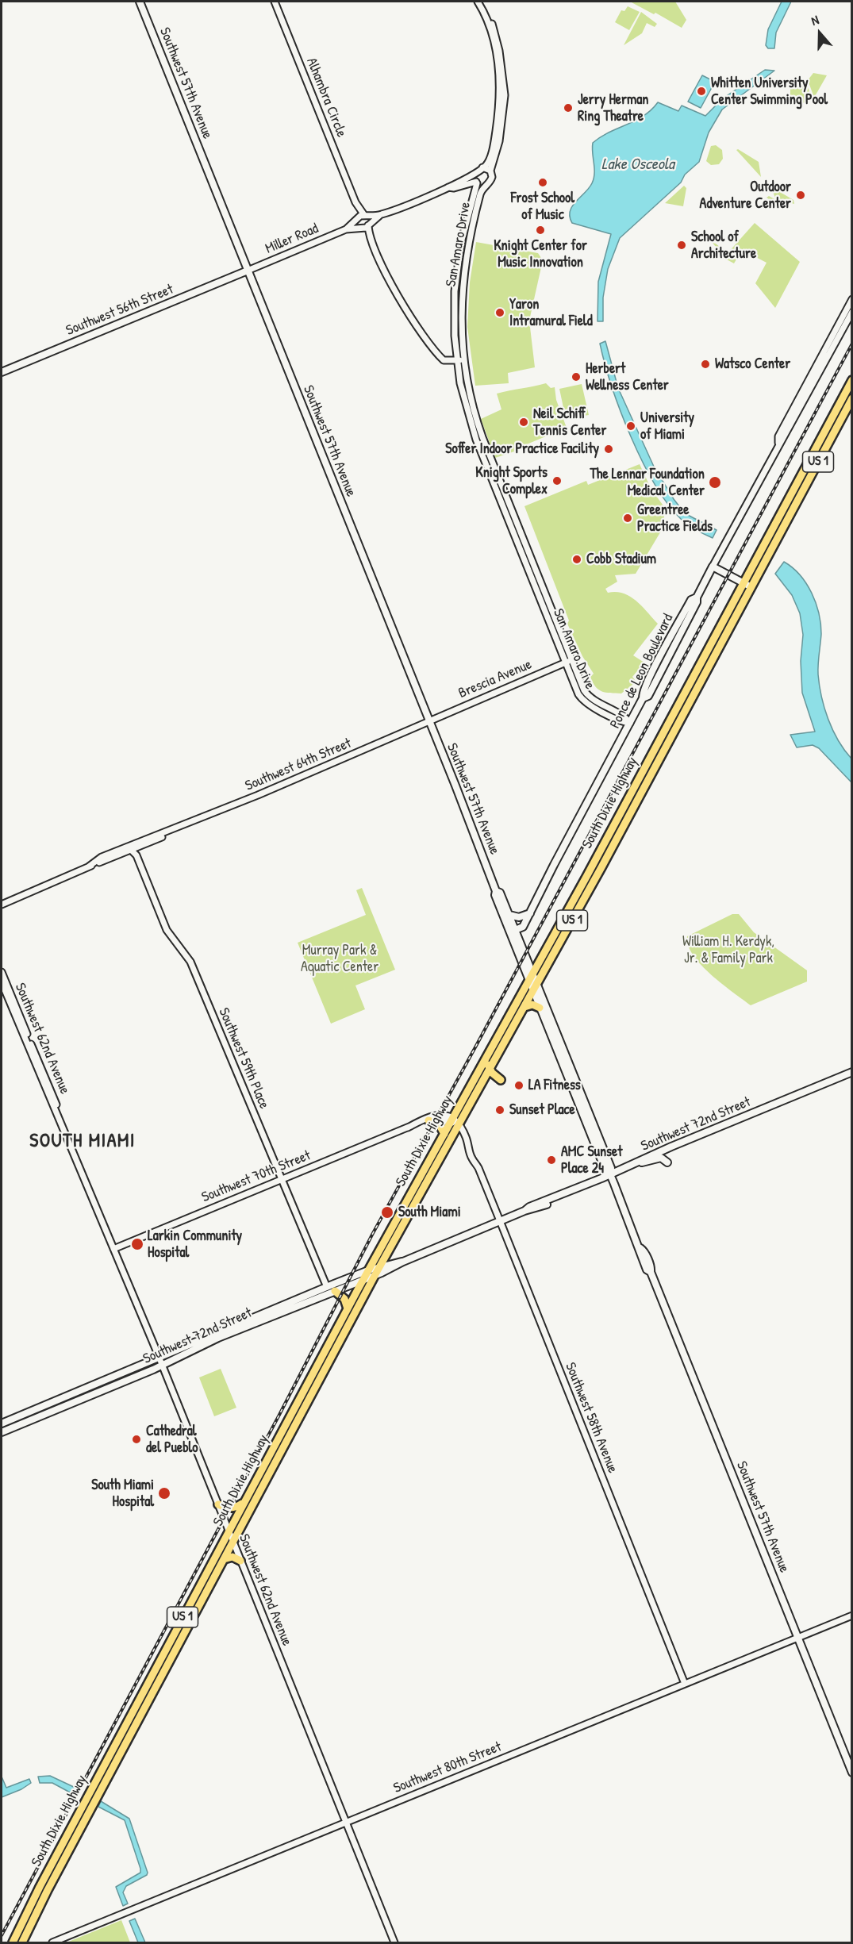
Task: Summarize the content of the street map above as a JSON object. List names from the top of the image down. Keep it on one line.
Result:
{"streets":{"highway":["US 1","South Dixie Highway"],"main road":["Southwest 57th Avenue","Southwest 56th Street","Ponce de Leon Boulevard","Southwest 72nd Street"],"street":["Alhambra Circle","Miller Road","San Amaro Drive","Brescia Avenue","Southwest 64th Street","Southwest 62nd Avenue","Southwest 59th Place","Southwest 70th Street","Southwest 58th Avenue","Southwest 80th Street"]},"crossings":[["Southwest 57th Avenue","Miller Road"],["Southwest 57th Avenue","Southwest 56th Street"],["Southwest 57th Avenue","Ponce de Leon Boulevard"],["Southwest 57th Avenue","Brescia Avenue"],["Southwest 57th Avenue","Southwest 64th Street"],["Southwest 57th Avenue","South Dixie Highway"],["Southwest 57th Avenue","Southwest 72nd Street"],["Southwest 57th Avenue","Southwest 80th Street"],["Alhambra Circle","Miller Road"],["Miller Road","Southwest 56th Street"],["San Amaro Drive","Ponce de Leon Boulevard"],["San Amaro Drive","Brescia Avenue"],["Brescia Avenue","Southwest 64th Street"],["Southwest 64th Street","Southwest 59th Place"],["South Dixie Highway","Southwest 62nd Avenue"],["South Dixie Highway","Southwest 72nd Street"],["South Dixie Highway","Southwest 70th Street"],["South Dixie Highway","Southwest 58th Avenue"],["Southwest 62nd Avenue","Southwest 72nd Street"],["Southwest 62nd Avenue","Southwest 70th Street"],["Southwest 62nd Avenue","Southwest 80th Street"],["Southwest 59th Place","Southwest 72nd Street"],["Southwest 59th Place","Southwest 70th Street"],["Southwest 72nd Street","Southwest 58th Avenue"],["Southwest 58th Avenue","Southwest 80th Street"]],"districts":["SOUTH MIAMI"],"water":["Lake Osceola"],"parks":["William H. Kerdyk, Jr. & Family Park","Murray Park & Aquatic Center"],"places":["Whitten University Center Swimming Pool","Jerry Herman Ring Theatre","Frost School of Music","Outdoor Adventure Center","Knight Center for Music Innovation","School of Architecture","Yaron Intramural Field","Watsco Center","Herbert Wellness Center","Neil Schiff Tennis Center","University of Miami","Soffer Indoor Practice Facility","Knight Sports Complex","The Lennar Foundation Medical Center","Greentree Practice Fields","Cobb Stadium","LA Fitness","Sunset Place","AMC Sunset Place 24","South Miami","Larkin Community Hospital","Cathedral del Pueblo","South Miami Hospital"],"north":"top"}
